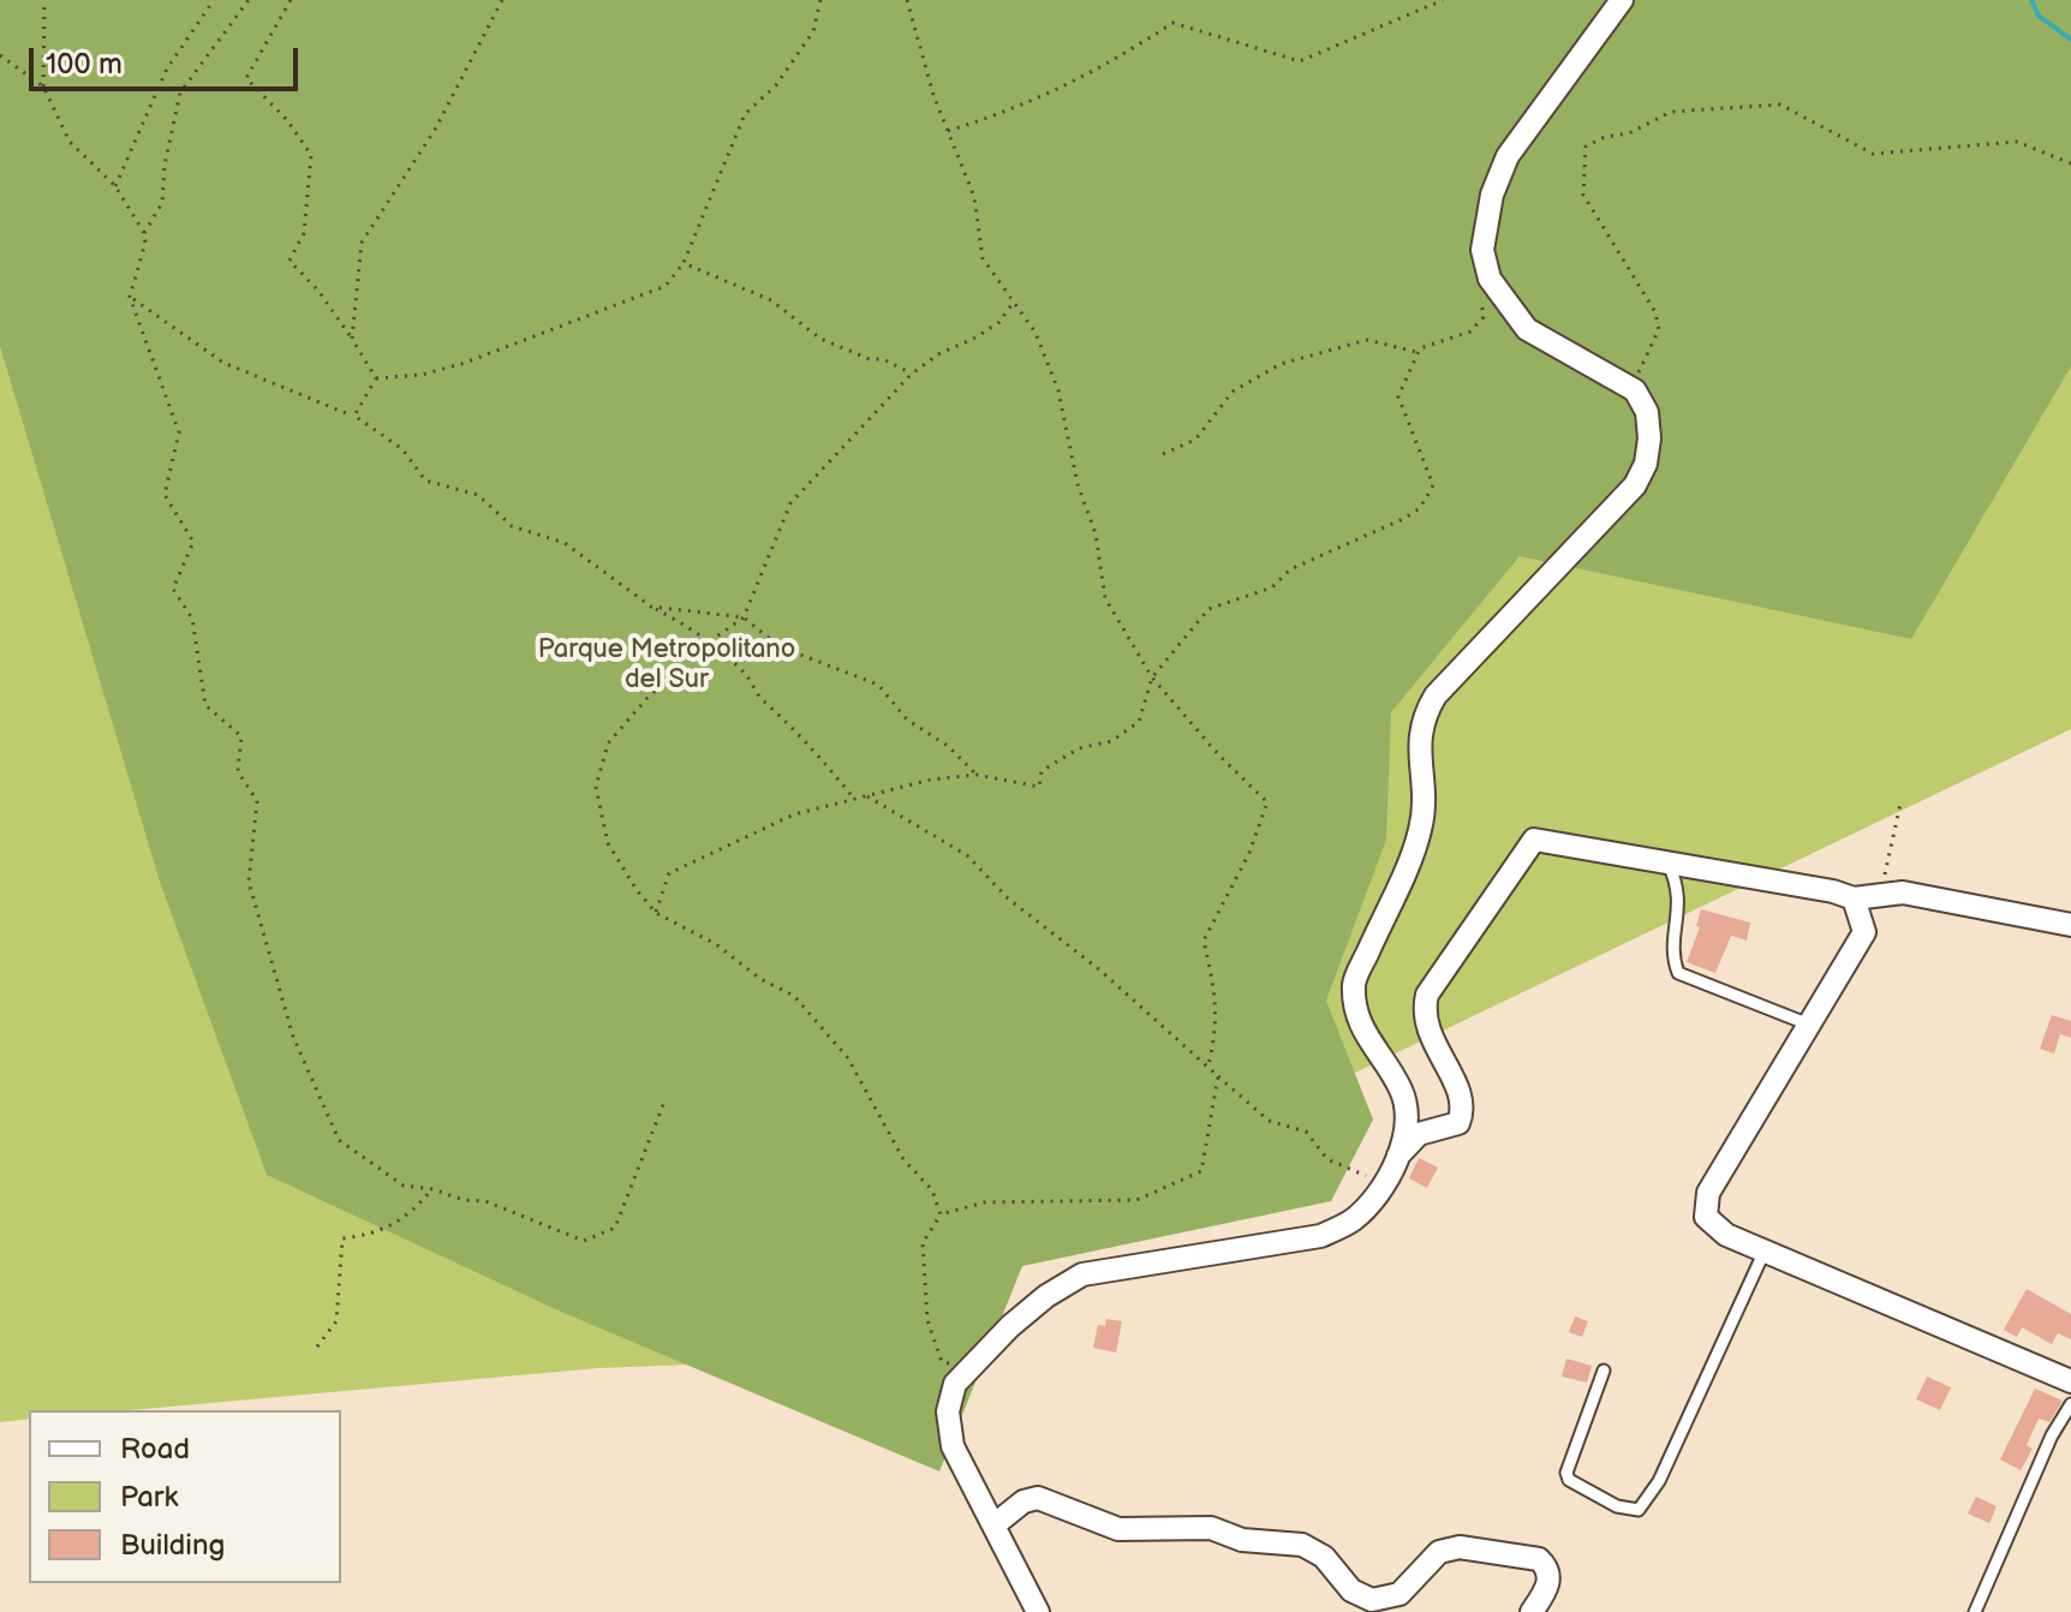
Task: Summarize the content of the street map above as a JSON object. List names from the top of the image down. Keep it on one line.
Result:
{"parks":["Parque Metropolitano del Sur"],"legend":["Road","Park","Building"],"scale_bar":"100 m"}
